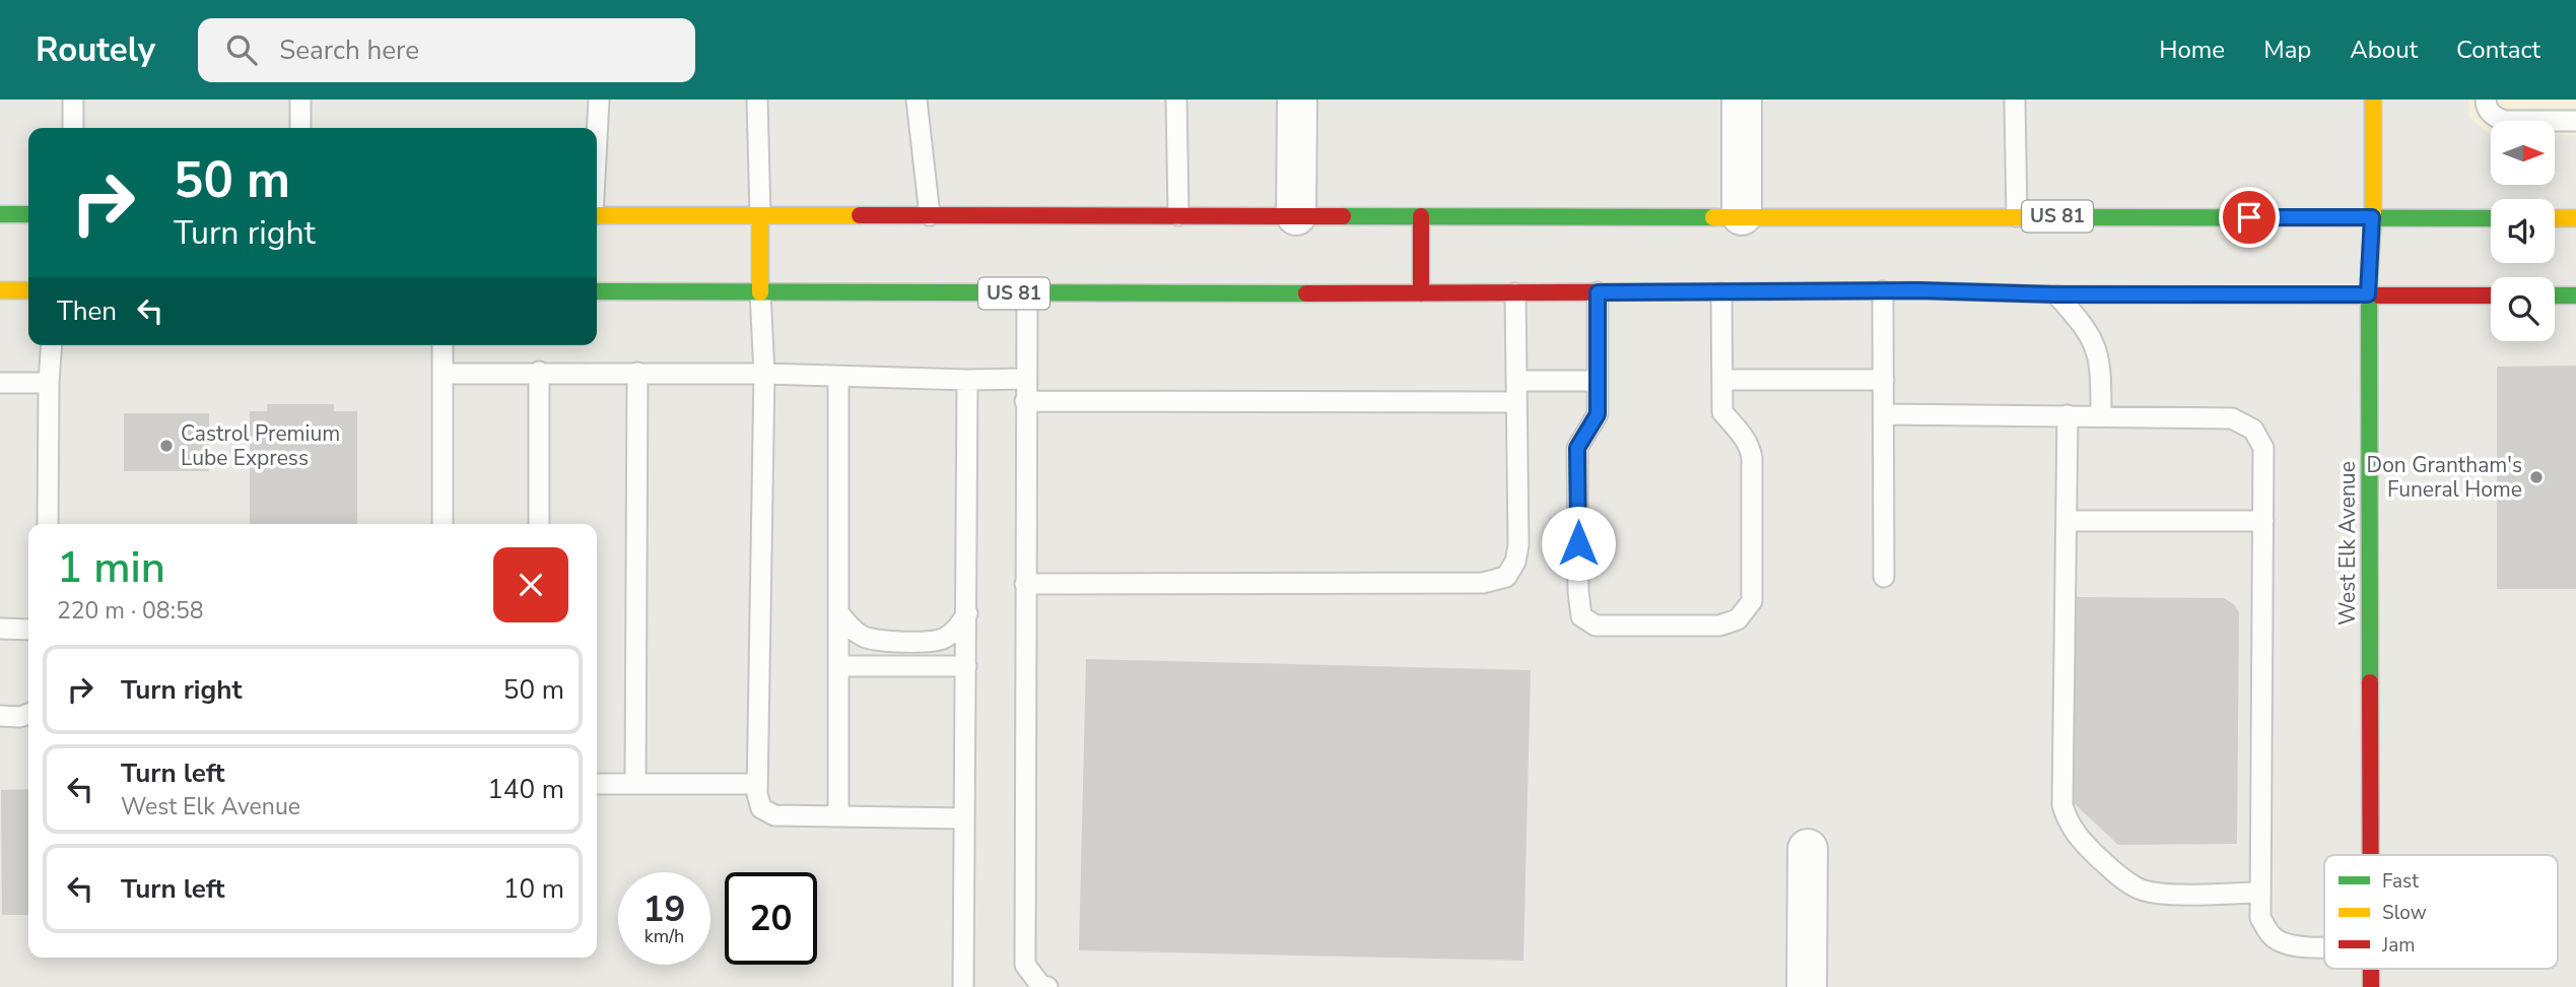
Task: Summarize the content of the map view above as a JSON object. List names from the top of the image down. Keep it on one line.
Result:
{"streets":{"main road":["US 81","West Elk Avenue"]},"crossings":[["US 81","West Elk Avenue"]],"places":["Castrol Premium Lube Express","Don Grantham's Funeral Home"],"legend":["Fast","Slow","Jam"],"north":"right","page":{"header":"Routely","search":"Search here","nav":["Home","Map","About","Contact"],"turn":["50 m","Turn right"],"then":"Then","heading":["1 min","220 m · 08:58"],"list":[{"name":"Turn right","value":"50 m"},{"name":"Turn left","note":"West Elk Avenue","value":"140 m"},{"name":"Turn left","value":"10 m"}],"speed":"19 km/h","limit":"20"}}
